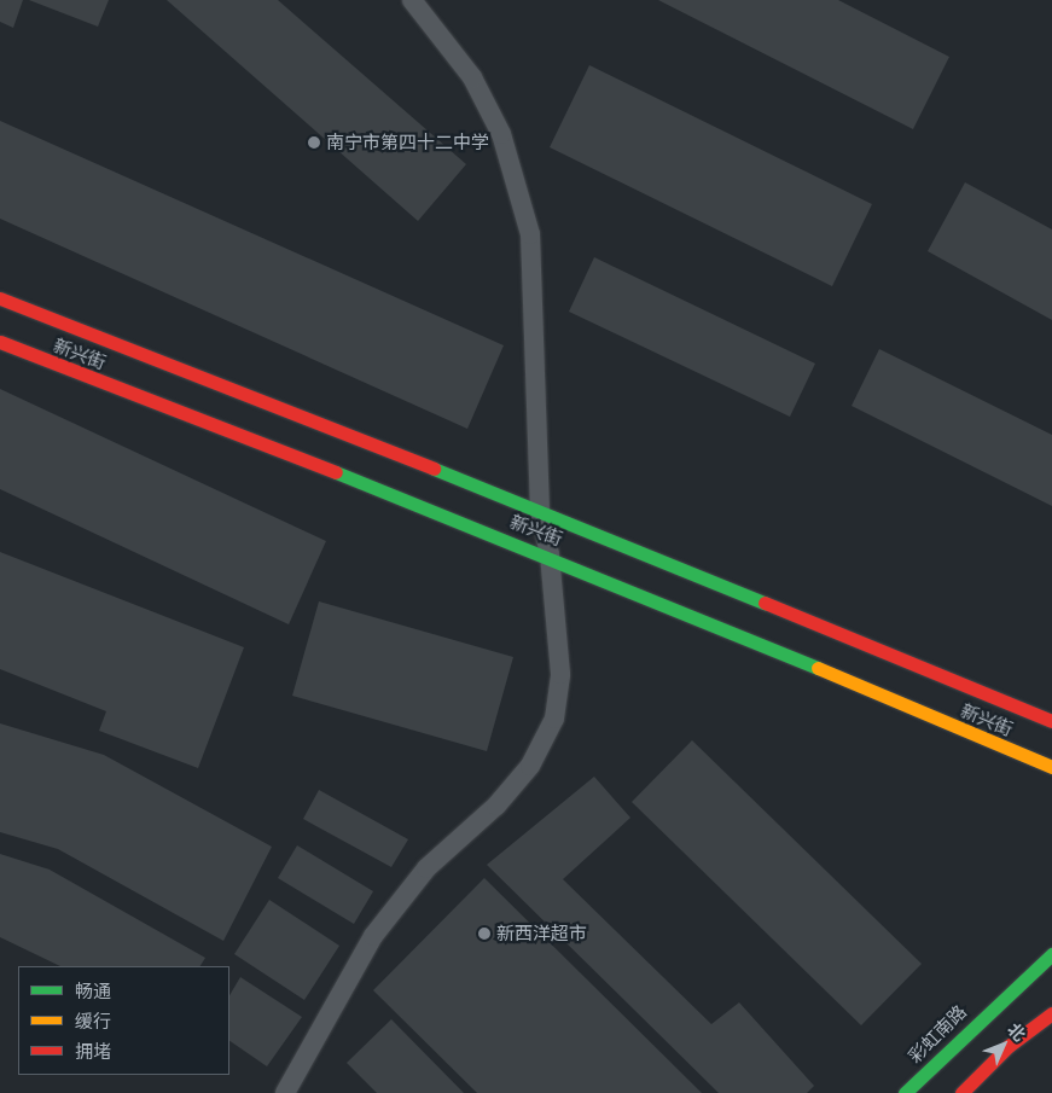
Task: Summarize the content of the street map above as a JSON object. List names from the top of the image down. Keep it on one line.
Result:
{"streets":{"main road":["新兴街","彩虹南路"]},"places":["南宁市第四十二中学","新西洋超市"],"legend":["畅通","缓行","拥堵"],"north":"top right"}
